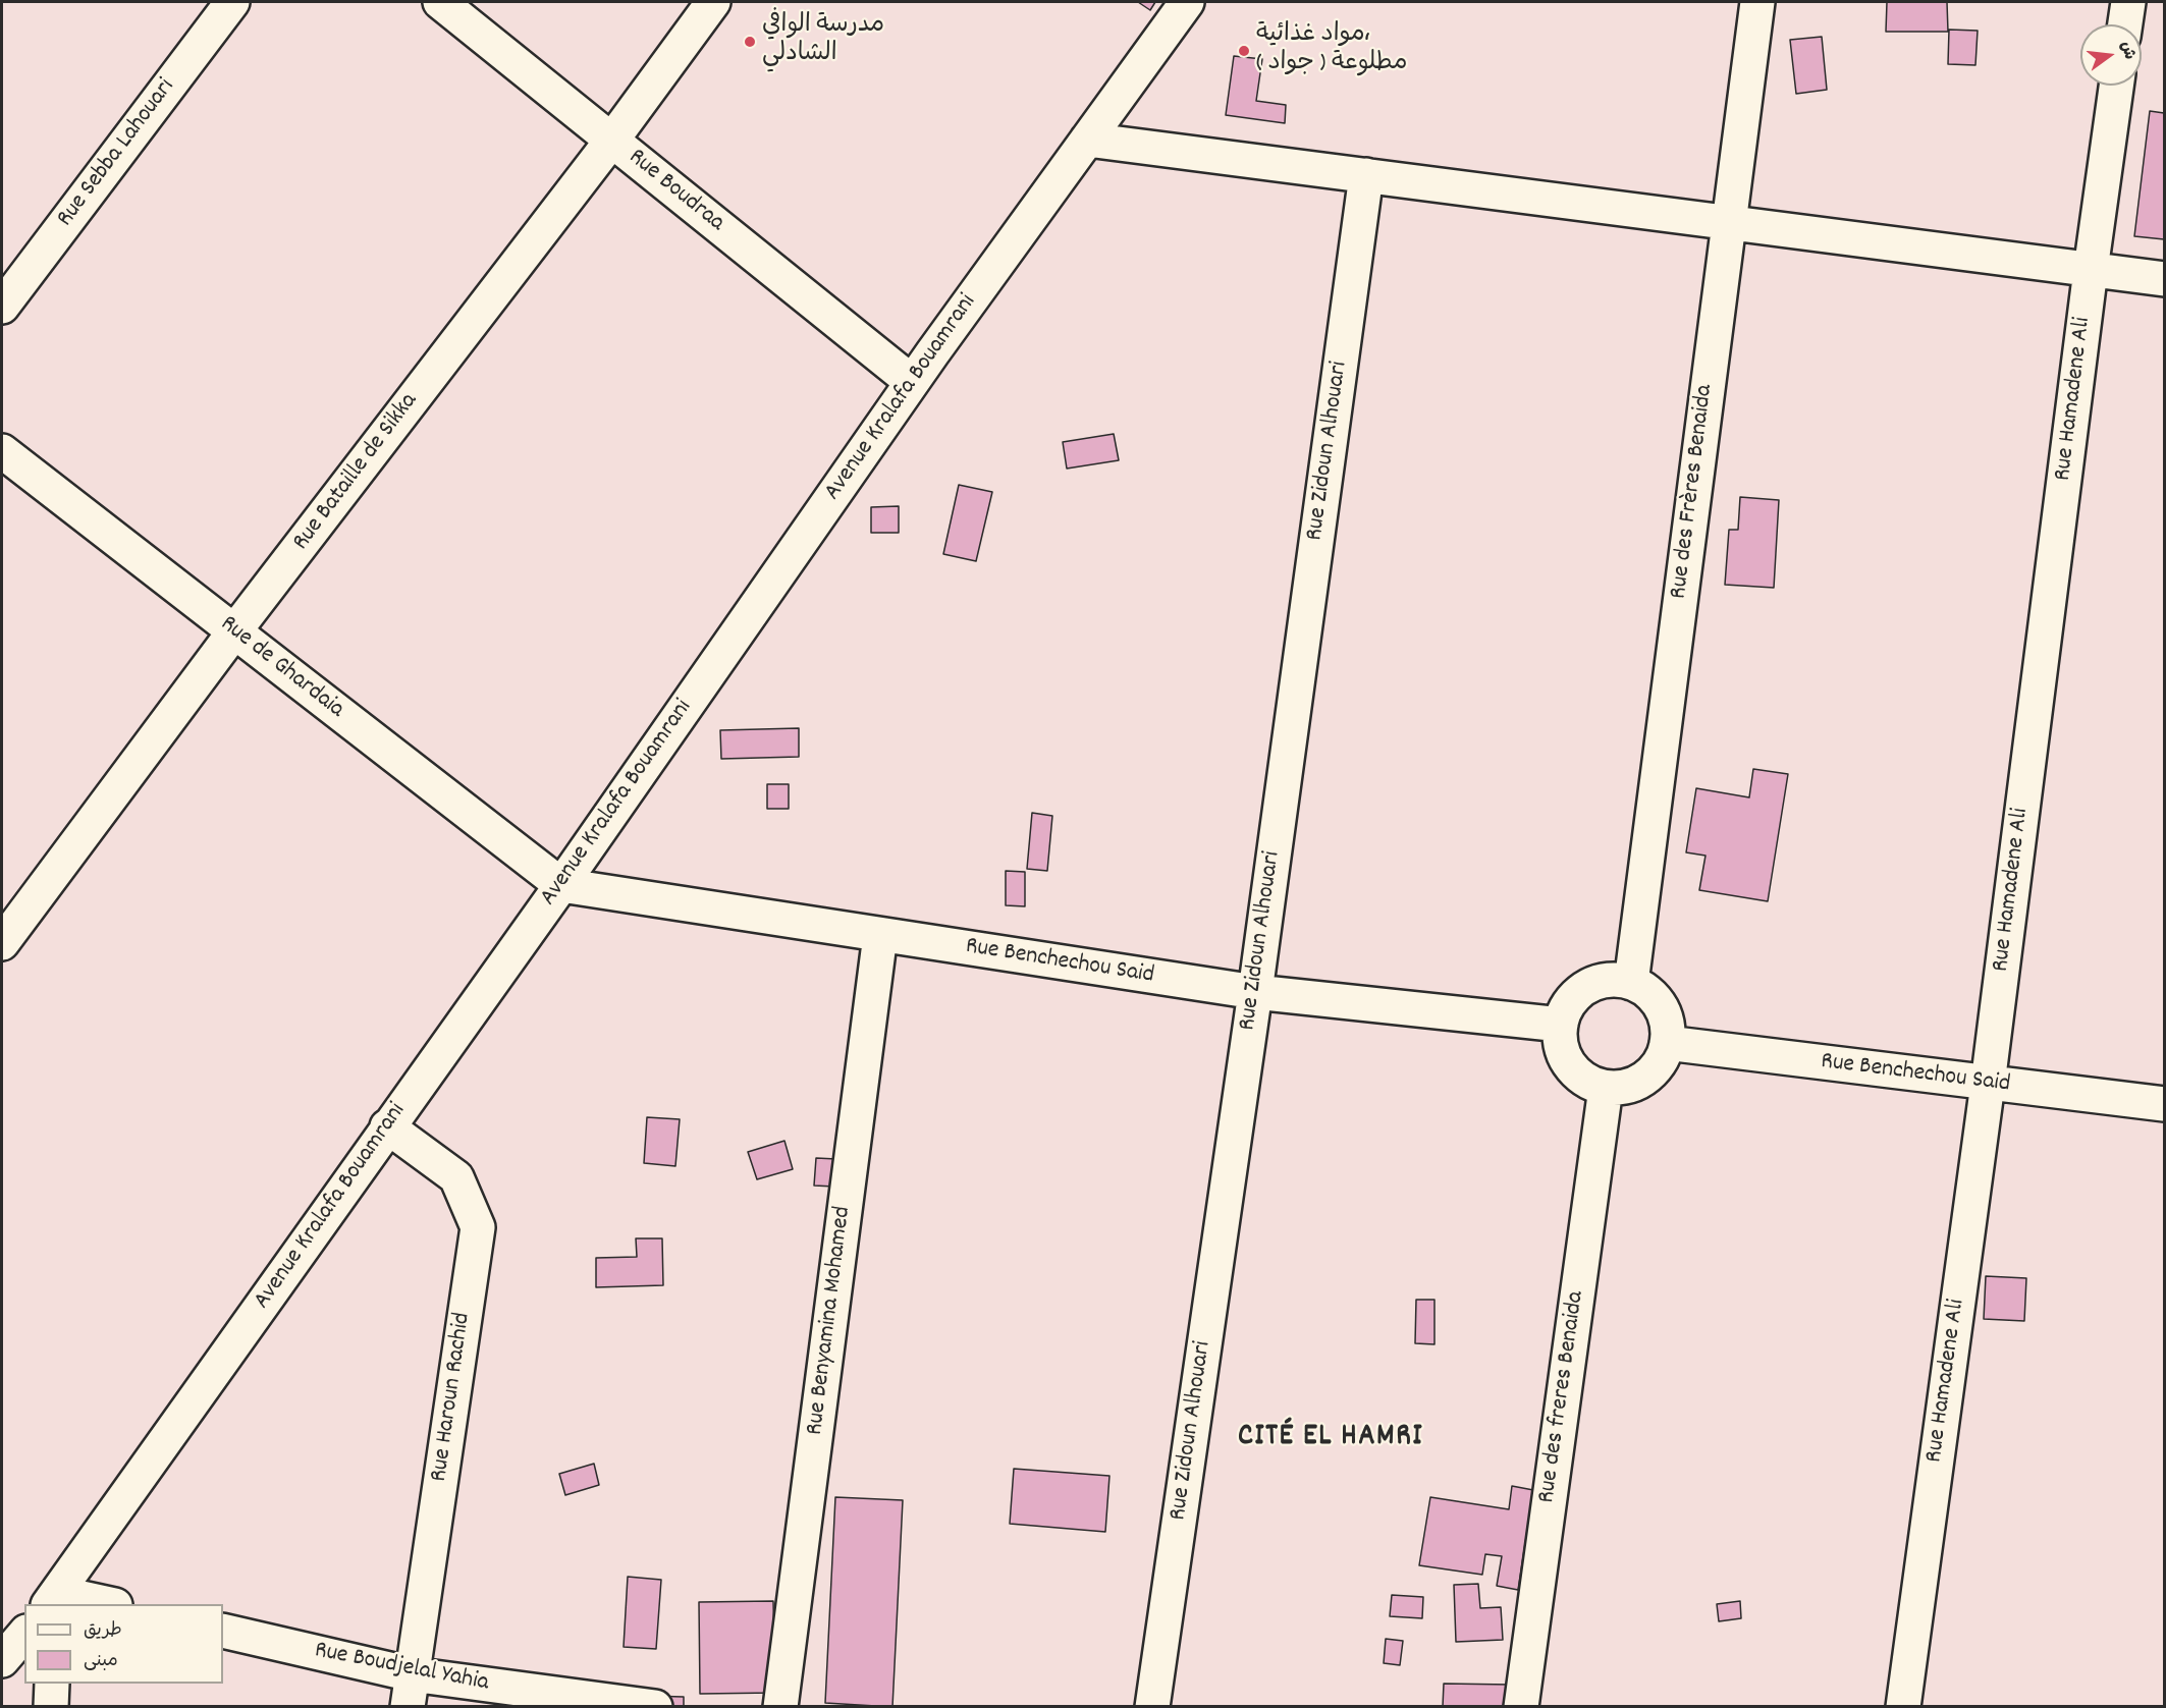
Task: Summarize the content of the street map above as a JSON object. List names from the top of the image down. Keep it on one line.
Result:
{"streets":{"street":["Rue Sebba Lahouari","Rue Boudraa","Avenue Kralafa Bouamrani","Rue Hamadene Ali","Rue Zidoun Alhouari","Rue Bataille de Sikka","Rue des Frères Benaida","Rue de Ghardaia","Rue Benchechou Said","Rue Benyamina Mohamed","Rue Haroun Rachid","Rue des freres Benaida","Rue Boudjelal Yahia"]},"crossings":[["Rue Boudraa","Avenue Kralafa Bouamrani"],["Rue Boudraa","Rue Bataille de Sikka"],["Avenue Kralafa Bouamrani","Rue de Ghardaia"],["Avenue Kralafa Bouamrani","Rue Benchechou Said"],["Avenue Kralafa Bouamrani","Rue Haroun Rachid"],["Rue Hamadene Ali","Rue Benchechou Said"],["Rue Zidoun Alhouari","Rue Benchechou Said"],["Rue Bataille de Sikka","Rue de Ghardaia"],["Rue des Frères Benaida","Rue Benchechou Said"],["Rue des Frères Benaida","Rue des freres Benaida"],["Rue de Ghardaia","Rue Benchechou Said"],["Rue Benchechou Said","Rue Benyamina Mohamed"],["Rue Benchechou Said","Rue des freres Benaida"],["Rue Haroun Rachid","Rue Boudjelal Yahia"]],"districts":["CITÉ EL HAMRI"],"places":["مدرسة الوافي الشادلي","مواد غذائية، مطلوعة ( جواد )"],"legend":["طريق","مبنى"],"north":"right"}
